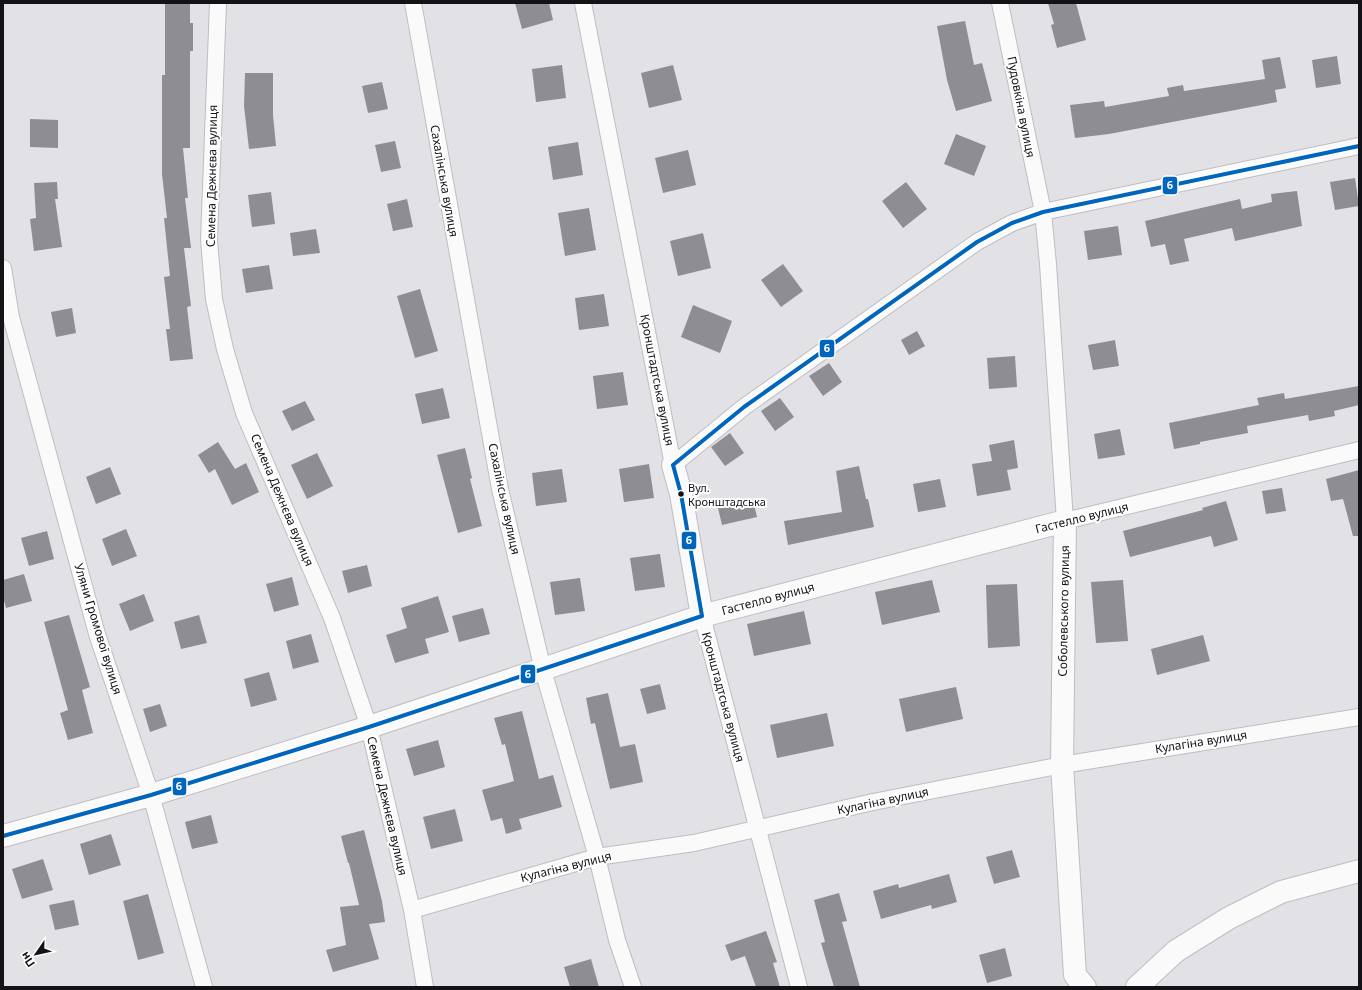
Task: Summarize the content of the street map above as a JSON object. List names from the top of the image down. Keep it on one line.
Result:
{"streets":{"street":["Пудовкіна вулиця","Семена Дежнєва вулиця","Сахалінська вулиця","Кронштадтська вулиця","Гастелло вулиця","Соболевського вулиця","Уляни Громової вулиця","Кулагіна вулиця"]},"crossings":[["Пудовкіна вулиця","Соболевського вулиця"],["Семена Дежнєва вулиця","Гастелло вулиця"],["Семена Дежнєва вулиця","Кулагіна вулиця"],["Сахалінська вулиця","Гастелло вулиця"],["Сахалінська вулиця","Кулагіна вулиця"],["Кронштадтська вулиця","Гастелло вулиця"],["Кронштадтська вулиця","Кулагіна вулиця"],["Гастелло вулиця","Соболевського вулиця"],["Гастелло вулиця","Уляни Громової вулиця"],["Соболевського вулиця","Кулагіна вулиця"]],"places":["Вул. Кронштадська"],"lines":["transit line 6"],"north":"bottom left"}
